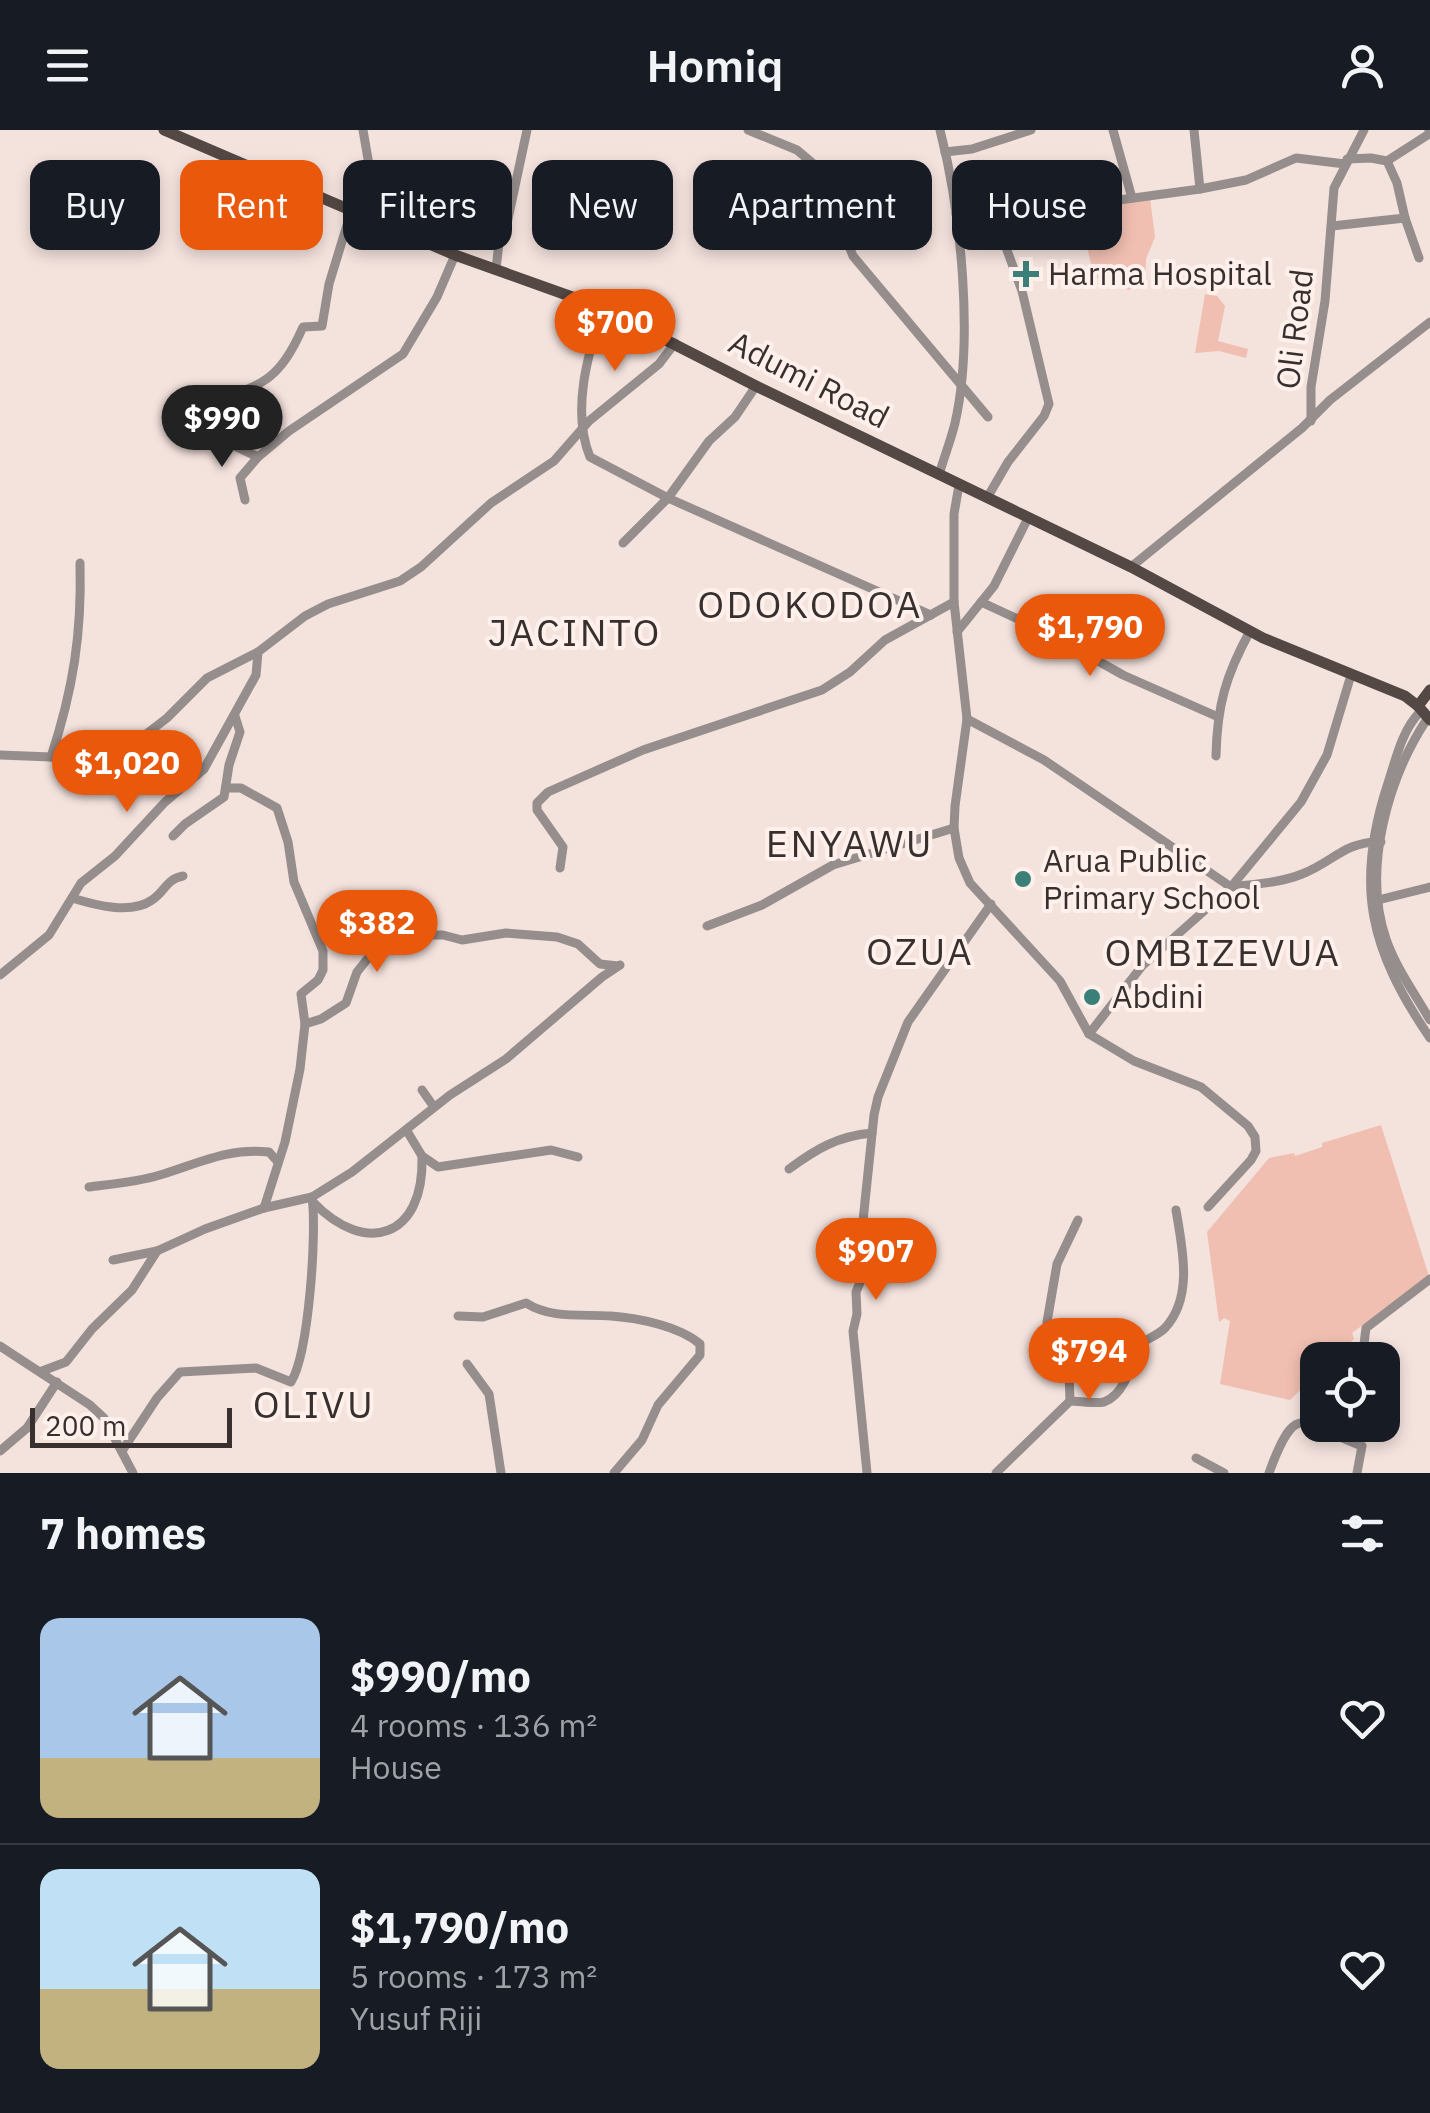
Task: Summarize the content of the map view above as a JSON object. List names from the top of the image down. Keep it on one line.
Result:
{"streets":{"main road":["Adumi Road"],"street":["Oli Road"]},"districts":["ODOKODOA","JACINTO","ENYAWU","OZUA","OMBIZEVUA","OLIVU"],"places":{"health":["Harma Hospital"],"other":["Arua Public Primary School","Abdini"]},"scale_bar":"200 m","page":{"header":"Homiq","chip":["Buy","Rent","Filters","New","Apartment","House"],"price":["$700","$990","$1,790","$1,020","$382","$907","$794"],"scale":"200 m","heading":"7 homes","list":[{"name":"$990/mo","note":"4 rooms · 136 m² · House"},{"name":"$1,790/mo","note":"5 rooms · 173 m² · Yusuf Riji"}]}}
